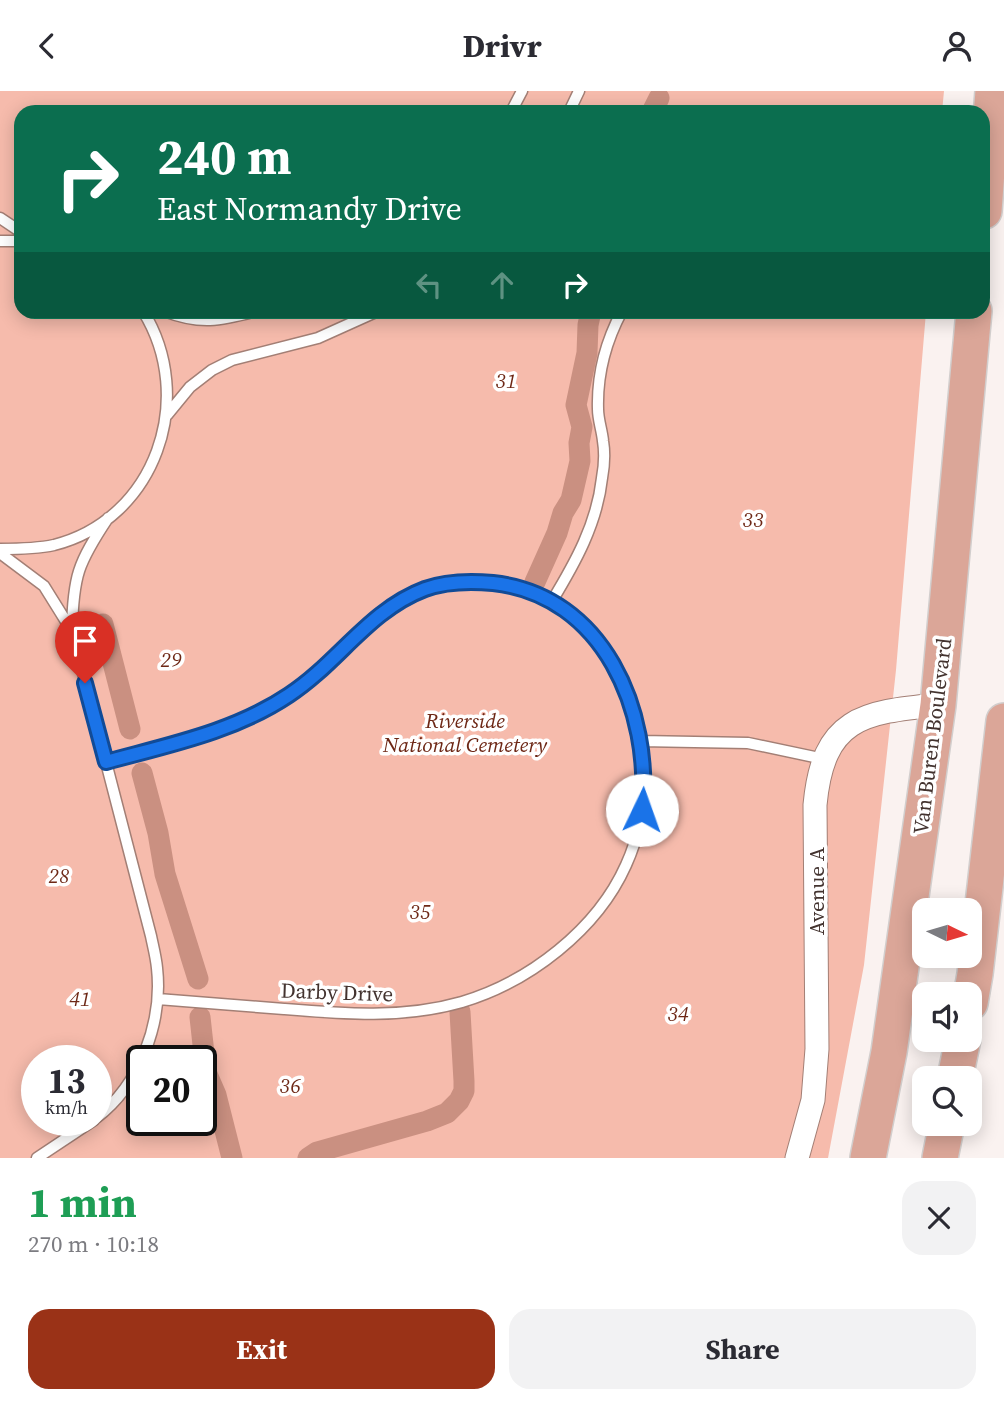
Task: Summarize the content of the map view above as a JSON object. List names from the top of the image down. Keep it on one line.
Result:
{"streets":{"main road":["Van Buren Boulevard"],"street":["Avenue A"],"lane":["Darby Drive"]},"crossings":[["Van Buren Boulevard","Avenue A"]],"parks":["31","33","29","Riverside National Cemetery","28","35","41","34","36"],"north":"right","page":{"header":"Drivr","turn":["240 m","East Normandy Drive"],"speed":"13 km/h","limit":"20","heading":["1 min","270 m · 10:18"],"buttons":["Exit","Share"]}}
